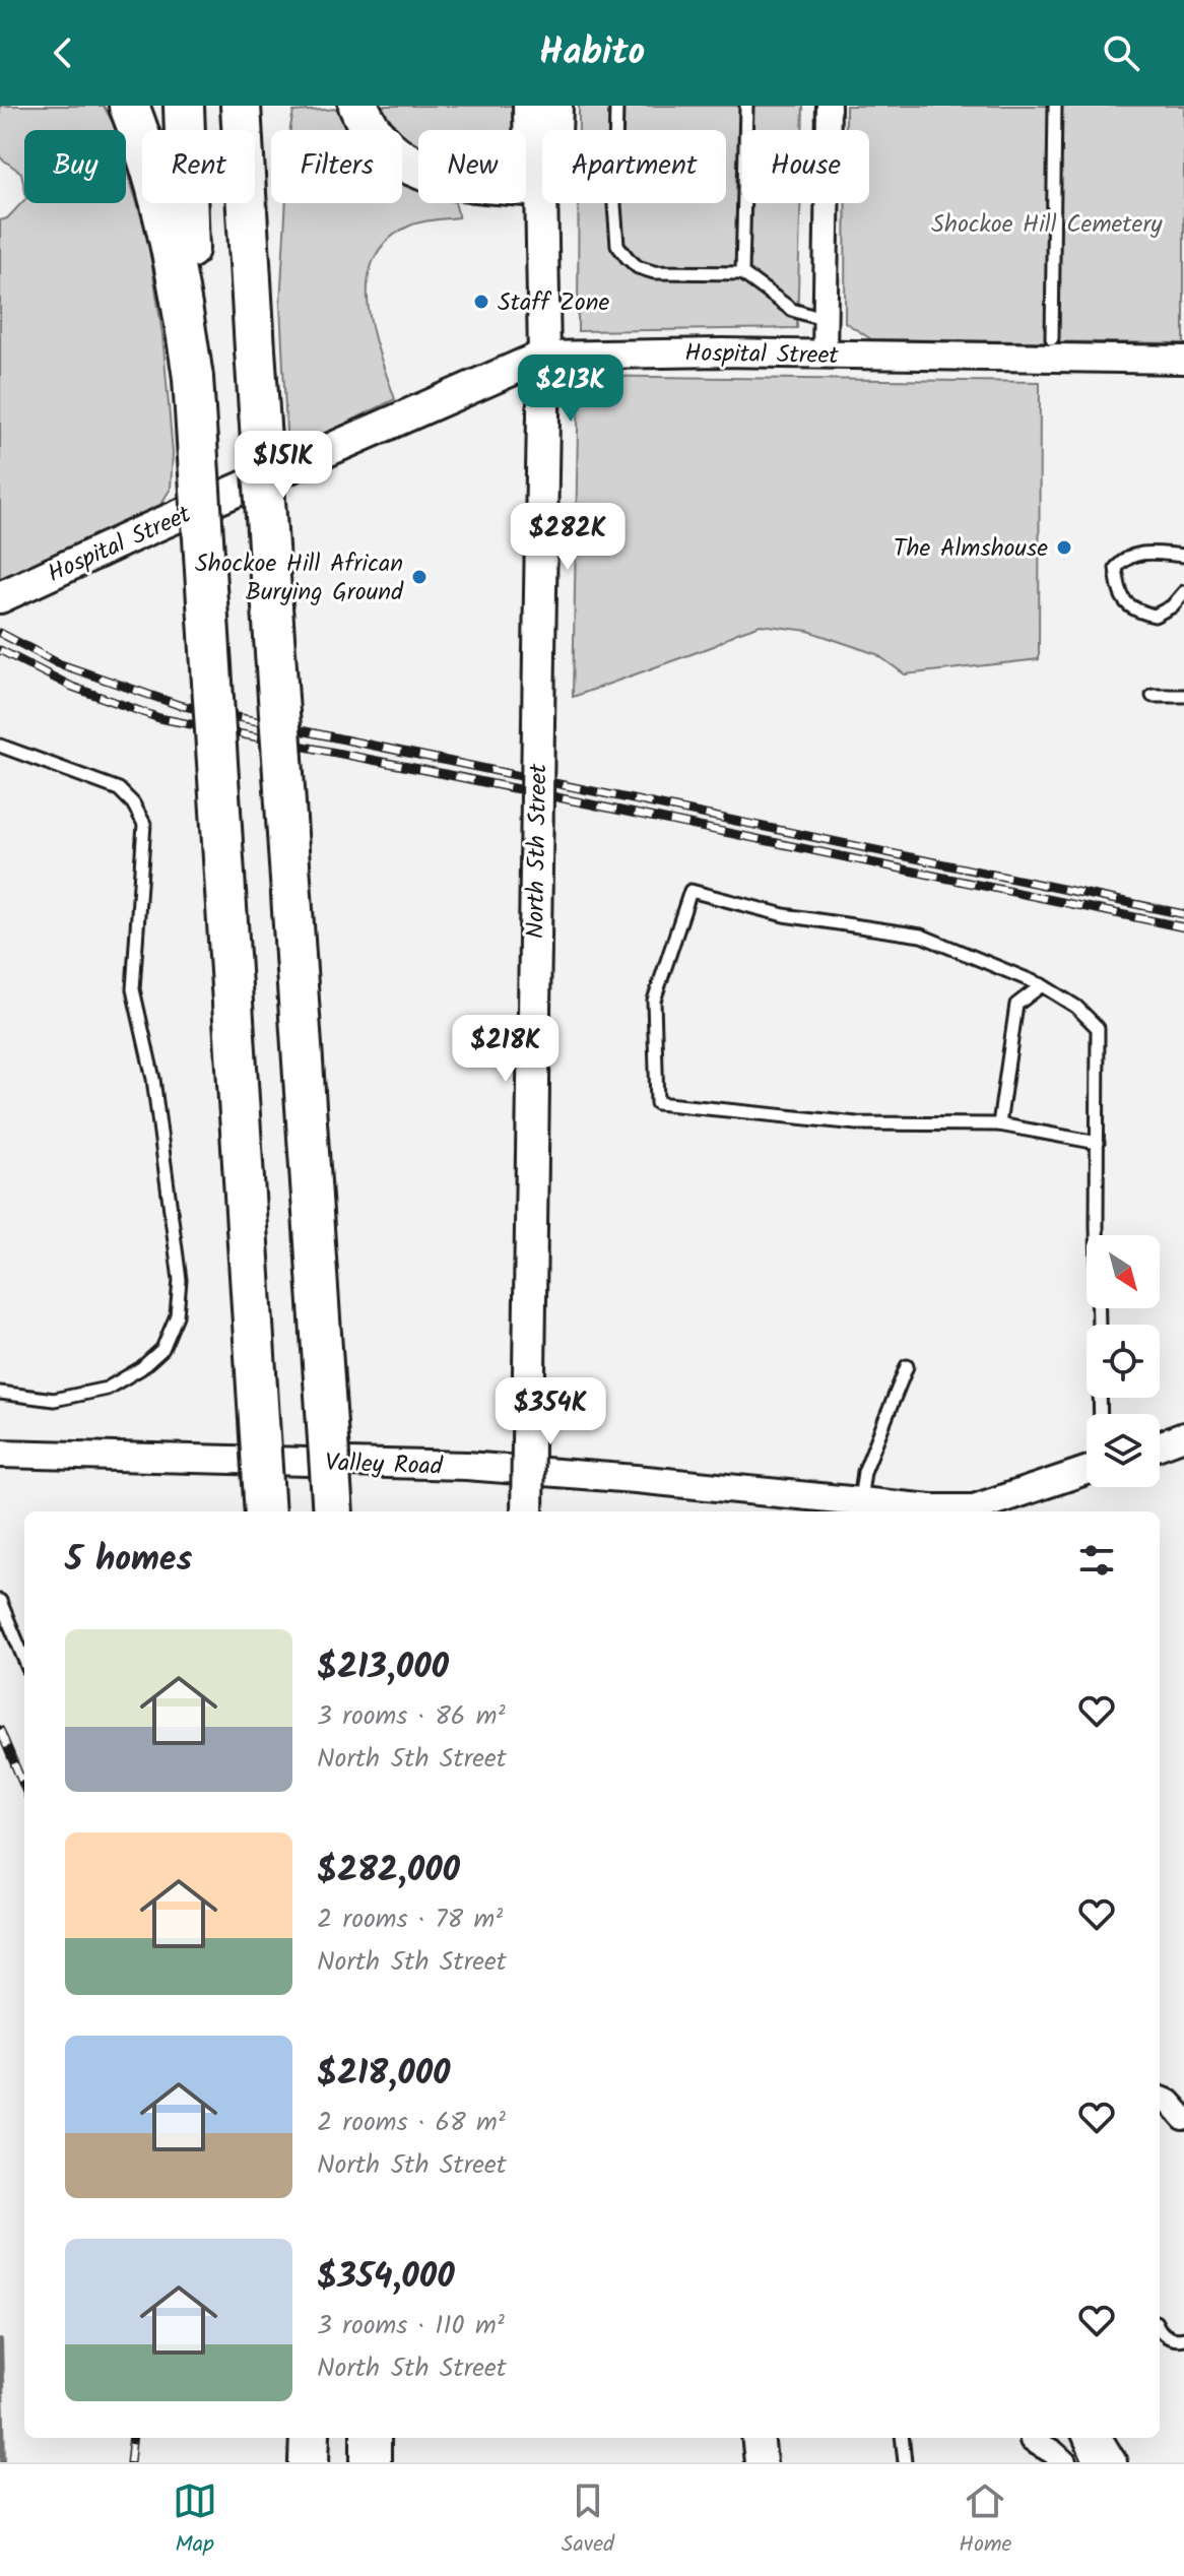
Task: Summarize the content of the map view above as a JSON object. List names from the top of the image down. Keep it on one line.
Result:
{"streets":{"main road":["Hospital Street","North 5th Street"],"street":["Valley Road"]},"crossings":[["Hospital Street","North 5th Street"]],"parks":["Shockoe Hill Cemetery"],"places":["Staff Zone","The Almshouse","Shockoe Hill African Burying Ground"],"north":"bottom right","page":{"header":"Habito","chip":["Buy","Rent","Filters","New","Apartment","House"],"price":["$213K","$151K","$282K","$218K","$354K"],"heading":"5 homes","list":[{"name":"$213,000","note":"3 rooms · 86 m² · North 5th Street"},{"name":"$282,000","note":"2 rooms · 78 m² · North 5th Street"},{"name":"$218,000","note":"2 rooms · 68 m² · North 5th Street"},{"name":"$354,000","note":"3 rooms · 110 m² · North 5th Street"}],"tabs":["Map","Saved","Home"]}}
